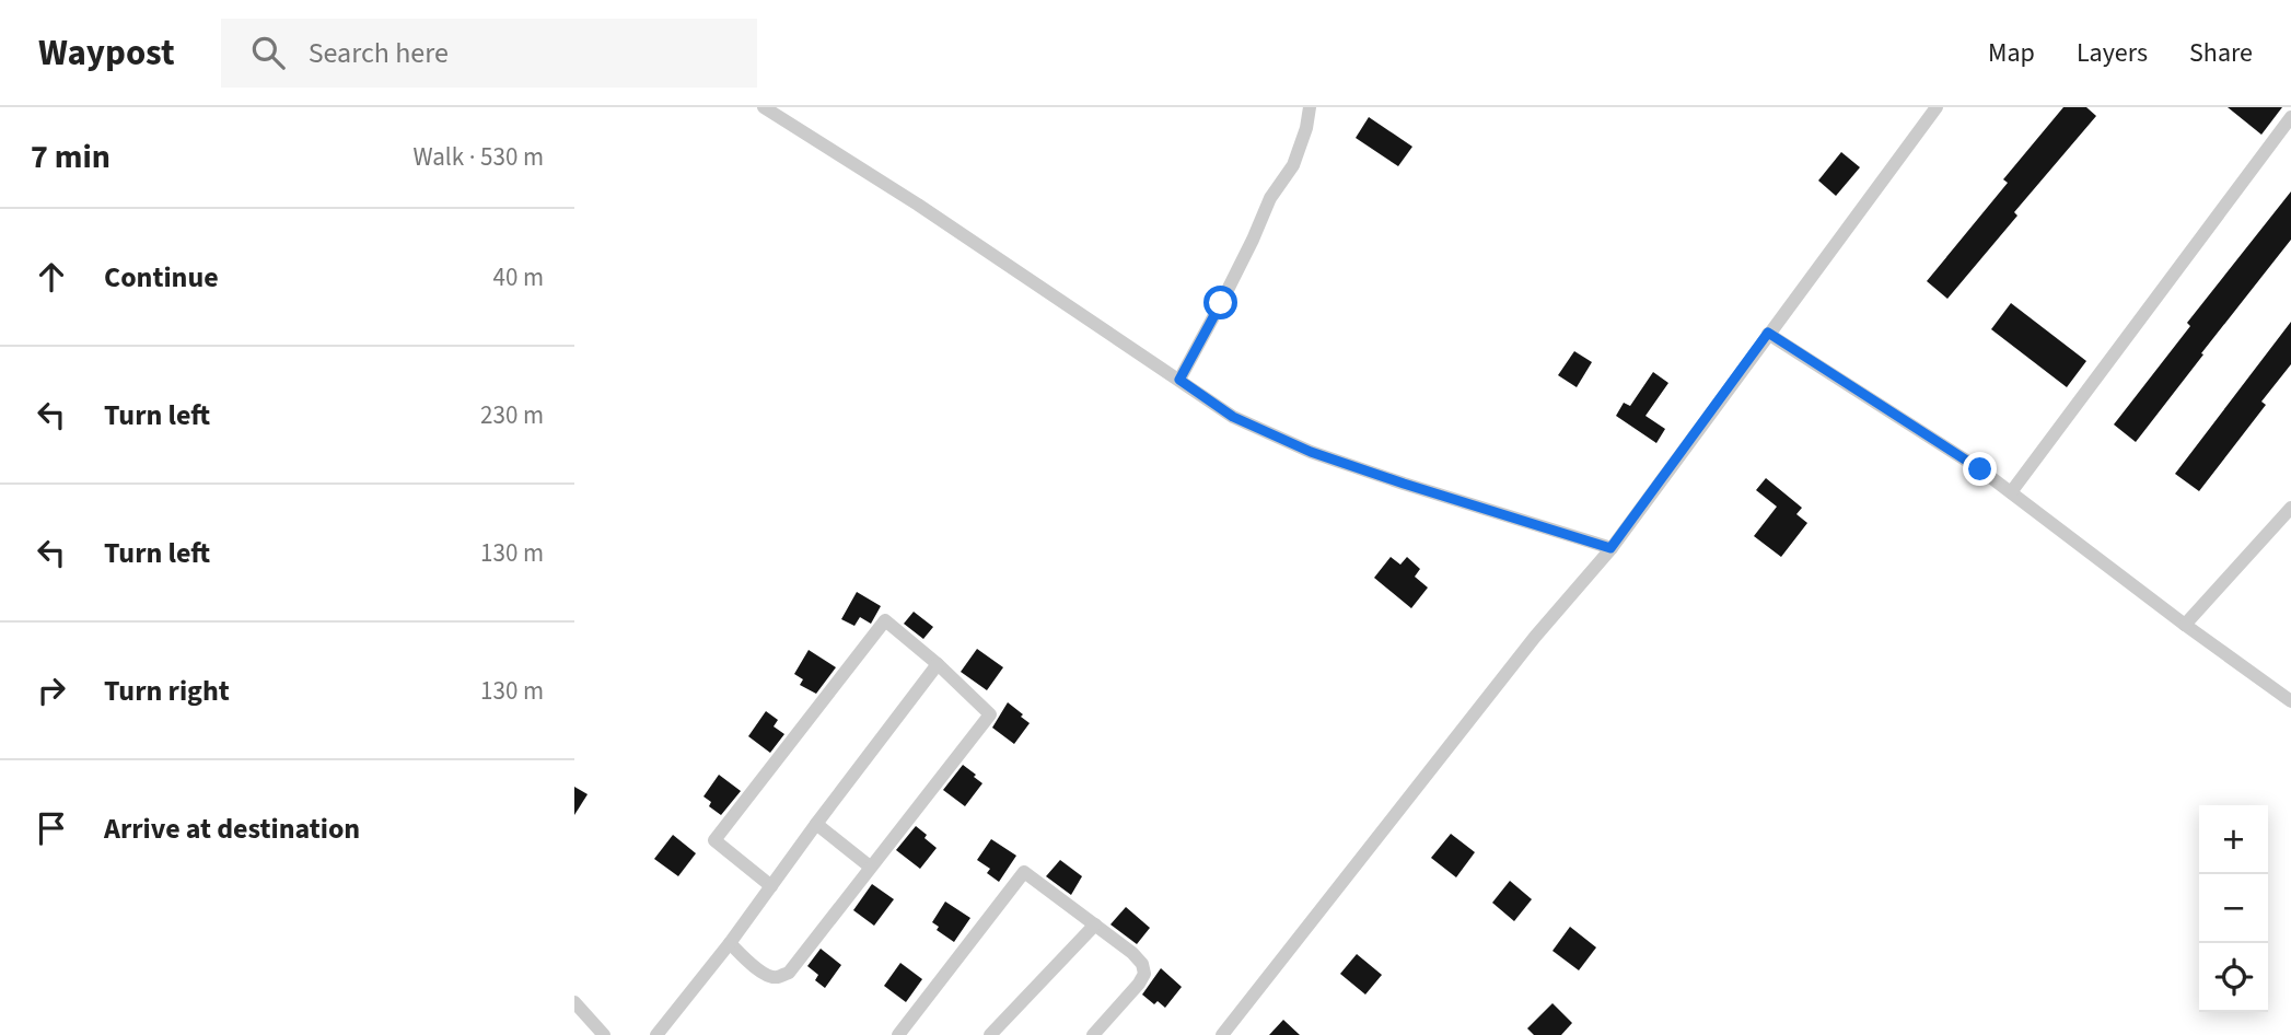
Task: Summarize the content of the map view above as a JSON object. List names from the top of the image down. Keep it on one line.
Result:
{"page":{"header":"Waypost","search":"Search here","nav":["Map","Layers","Share"],"heading":["7 min","Walk · 530 m"],"list":[["Continue","40 m"],["Turn left","230 m"],["Turn left","130 m"],["Turn right","130 m"],"Arrive at destination"],"map_buttons":["+","−"]}}
